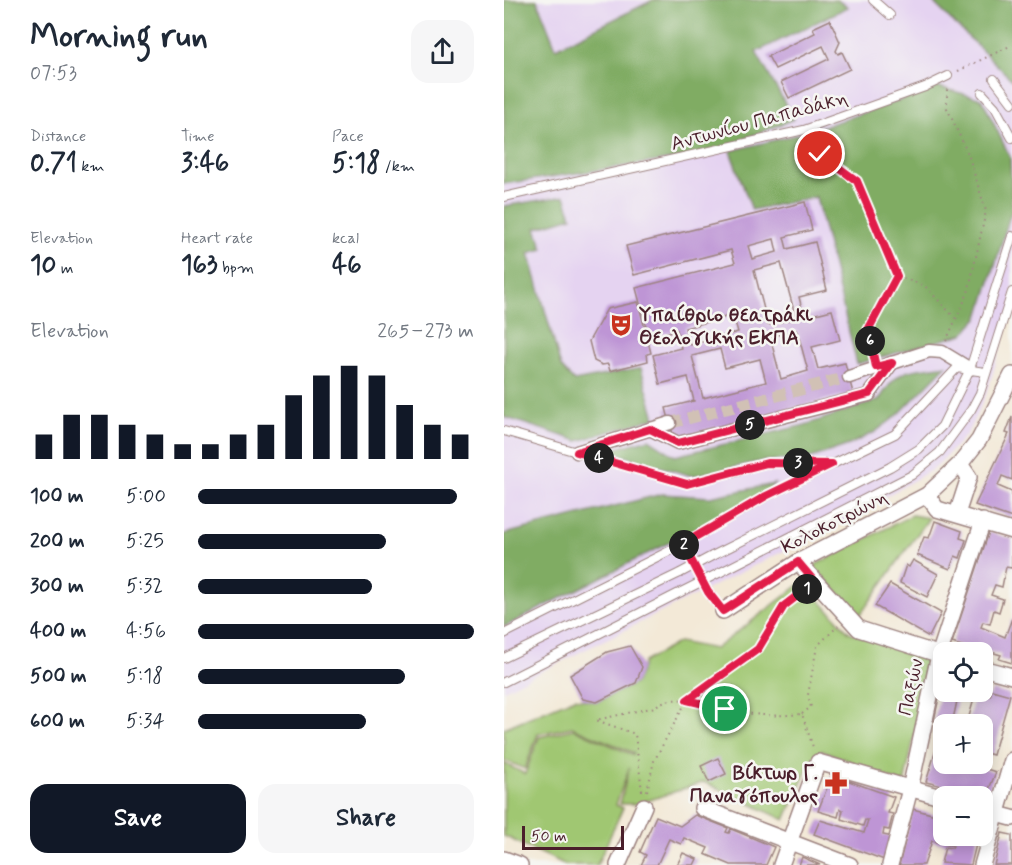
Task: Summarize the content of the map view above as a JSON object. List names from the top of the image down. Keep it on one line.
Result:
{"streets":{"street":["Κολοκοτρώνη","Παξών"],"lane":["Αντωνίου Παπαδάκη"]},"places":{"theatre":["Υπαίθριο θεατράκι Θεολογικής ΕΚΠΑ"],"pharmacy":["Βίκτωρ Γ. Παναγόπουλος"]},"scale_bar":"50 m","page":{"heading":["Morning run","07:53"],"stats":[["Distance","0.71 km"],["Time","3:46"],["Pace","5:18 /km"],["Elevation","10 m"],["Heart rate","163 bpm"],["kcal","46"]],"chart":["Elevation","265–273 m"],"pins":["6","5","4","3","2","1"],"list":[{"name":"100 m","note":"5:00"},{"name":"200 m","note":"5:25"},{"name":"300 m","note":"5:32"},{"name":"400 m","note":"4:56"},{"name":"500 m","note":"5:18"},{"name":"600 m","note":"5:34"}],"map_buttons":["+","−"],"buttons":["Save","Share"],"scale":"50 m"}}
